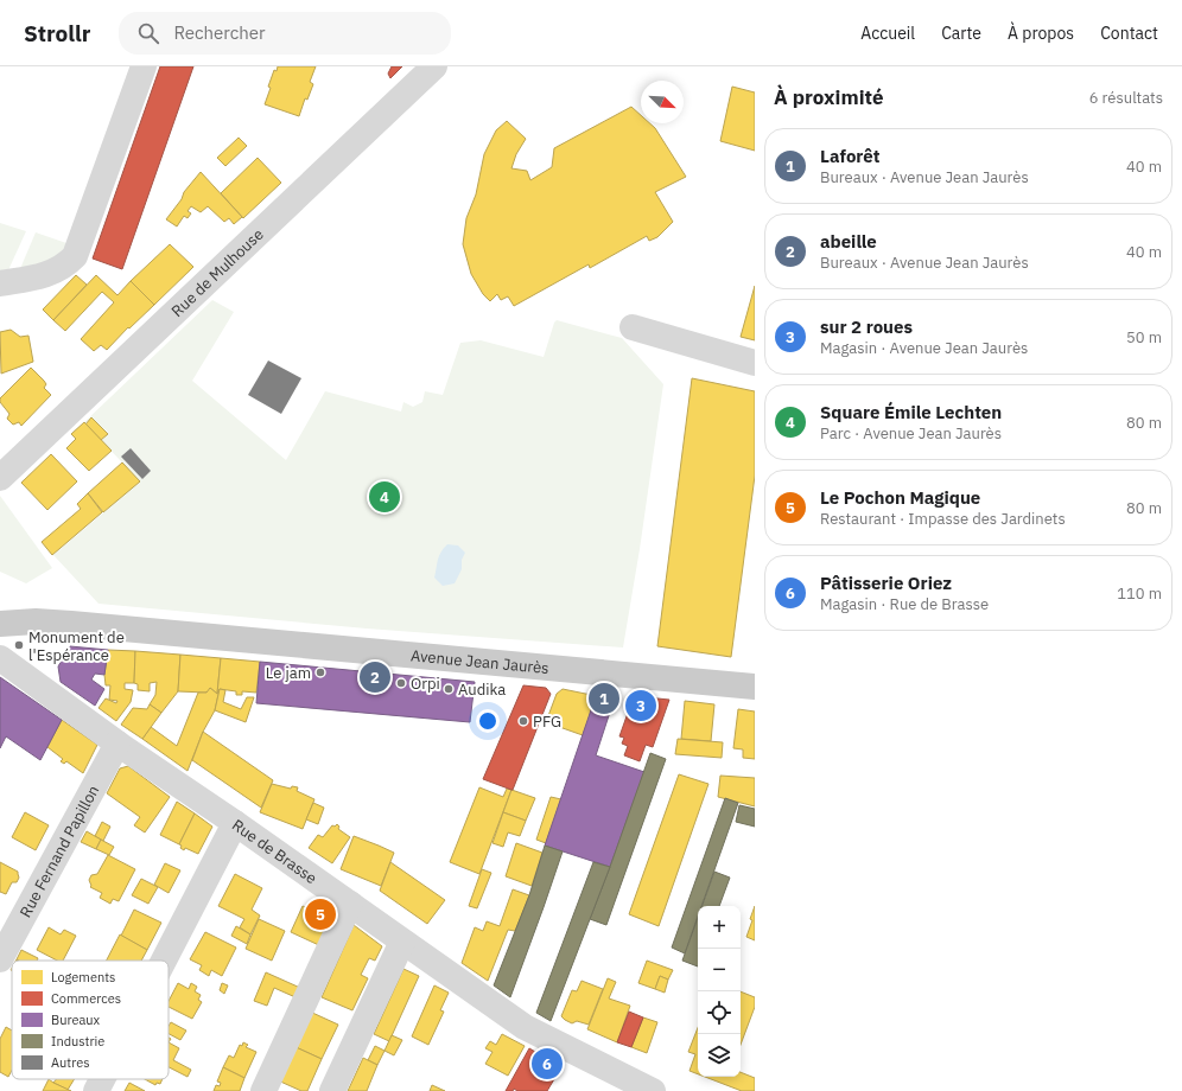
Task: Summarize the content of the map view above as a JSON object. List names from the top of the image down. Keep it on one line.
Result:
{"streets":{"main road":["Avenue Jean Jaurès"],"street":["Rue de Mulhouse","Rue Fernand Papillon","Rue de Brasse"]},"crossings":[["Rue Fernand Papillon","Rue de Brasse"]],"places":["Monument de l'Espérance","Le jam","Orpi","Audika","PFG"],"legend":["Logements","Commerces","Bureaux","Industrie","Autres"],"north":"bottom right","page":{"header":"Strollr","search":"Rechercher","nav":["Accueil","Carte","À propos","Contact"],"heading":["À proximité","6 résultats"],"list":[{"mark":"1","name":"Laforêt","note":"Bureaux · Avenue Jean Jaurès","value":"40 m"},{"mark":"2","name":"abeille","note":"Bureaux · Avenue Jean Jaurès","value":"40 m"},{"mark":"3","name":"sur 2 roues","note":"Magasin · Avenue Jean Jaurès","value":"50 m"},{"mark":"4","name":"Square Émile Lechten","note":"Parc · Avenue Jean Jaurès","value":"80 m"},{"mark":"5","name":"Le Pochon Magique","note":"Restaurant · Impasse des Jardinets","value":"80 m"},{"mark":"6","name":"Pâtisserie Oriez","note":"Magasin · Rue de Brasse","value":"110 m"}],"pins":["4","2","1","3","5","6"],"map_buttons":["+","−"]}}
